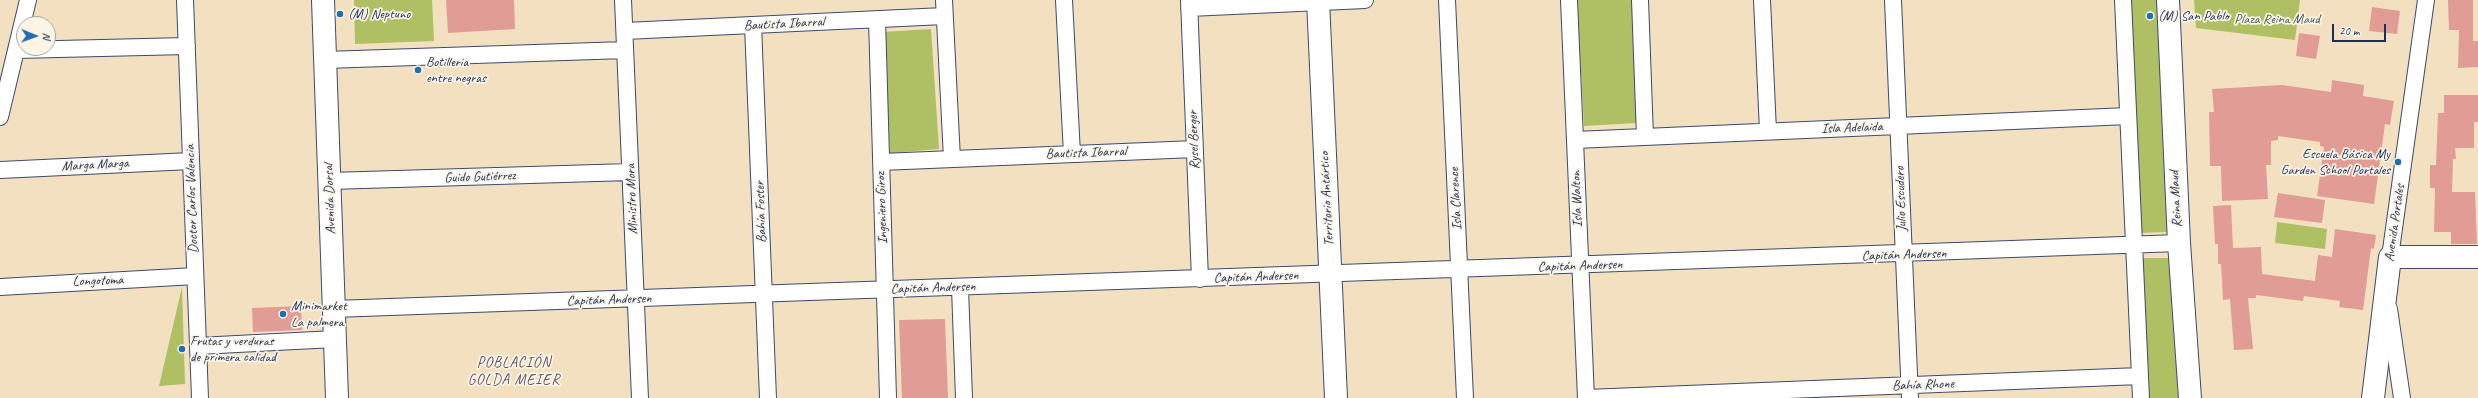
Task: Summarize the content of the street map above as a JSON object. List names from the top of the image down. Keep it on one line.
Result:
{"streets":{"street":["Bautista Ibarral","Isla Adelaida","Rysel Berger","Marga Marga","Guido Gutiérrez","Doctor Carlos Valencia","Avenida Dorsal","Ministro Mora","Territorio Antártico","Isla Clarence","Isla Walton","Julio Escudero","Reina Maud","Ingeniero Giroz","Bahía Foster","Avenida Portales","Capitán Andersen","Longotoma","Bahía Rhone"]},"crossings":[["Bautista Ibarral","Rysel Berger"],["Bautista Ibarral","Ministro Mora"],["Bautista Ibarral","Ingeniero Giroz"],["Bautista Ibarral","Bahía Foster"],["Isla Adelaida","Isla Walton"],["Isla Adelaida","Julio Escudero"],["Rysel Berger","Capitán Andersen"],["Marga Marga","Doctor Carlos Valencia"],["Guido Gutiérrez","Avenida Dorsal"],["Guido Gutiérrez","Ministro Mora"],["Doctor Carlos Valencia","Longotoma"],["Avenida Dorsal","Capitán Andersen"],["Ministro Mora","Capitán Andersen"],["Territorio Antártico","Capitán Andersen"],["Isla Clarence","Capitán Andersen"],["Isla Walton","Capitán Andersen"],["Isla Walton","Bahía Rhone"],["Julio Escudero","Capitán Andersen"],["Julio Escudero","Bahía Rhone"],["Reina Maud","Capitán Andersen"],["Ingeniero Giroz","Capitán Andersen"],["Bahía Foster","Capitán Andersen"]],"districts":["POBLACIÓN GOLDA MEIER"],"parks":["Plaza Reina Maud"],"places":["(M) Neptuno","(M) San Pablo","Botilleria entre negras","Escuela Básica My Garden School Portales","Minimarket La palmera","Frutas y verduras de primera calidad"],"scale_bar":"20 m","north":"right"}
